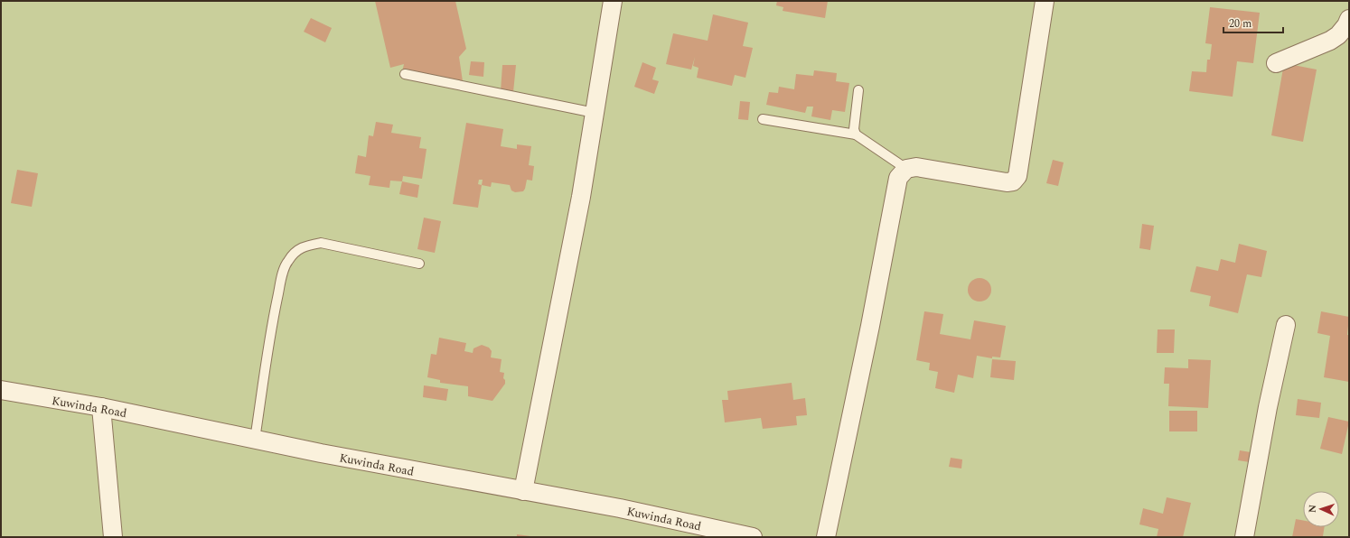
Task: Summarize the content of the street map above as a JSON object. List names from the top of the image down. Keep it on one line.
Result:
{"streets":{"street":["Kuwinda Road"]},"scale_bar":"20 m","north":"left"}
